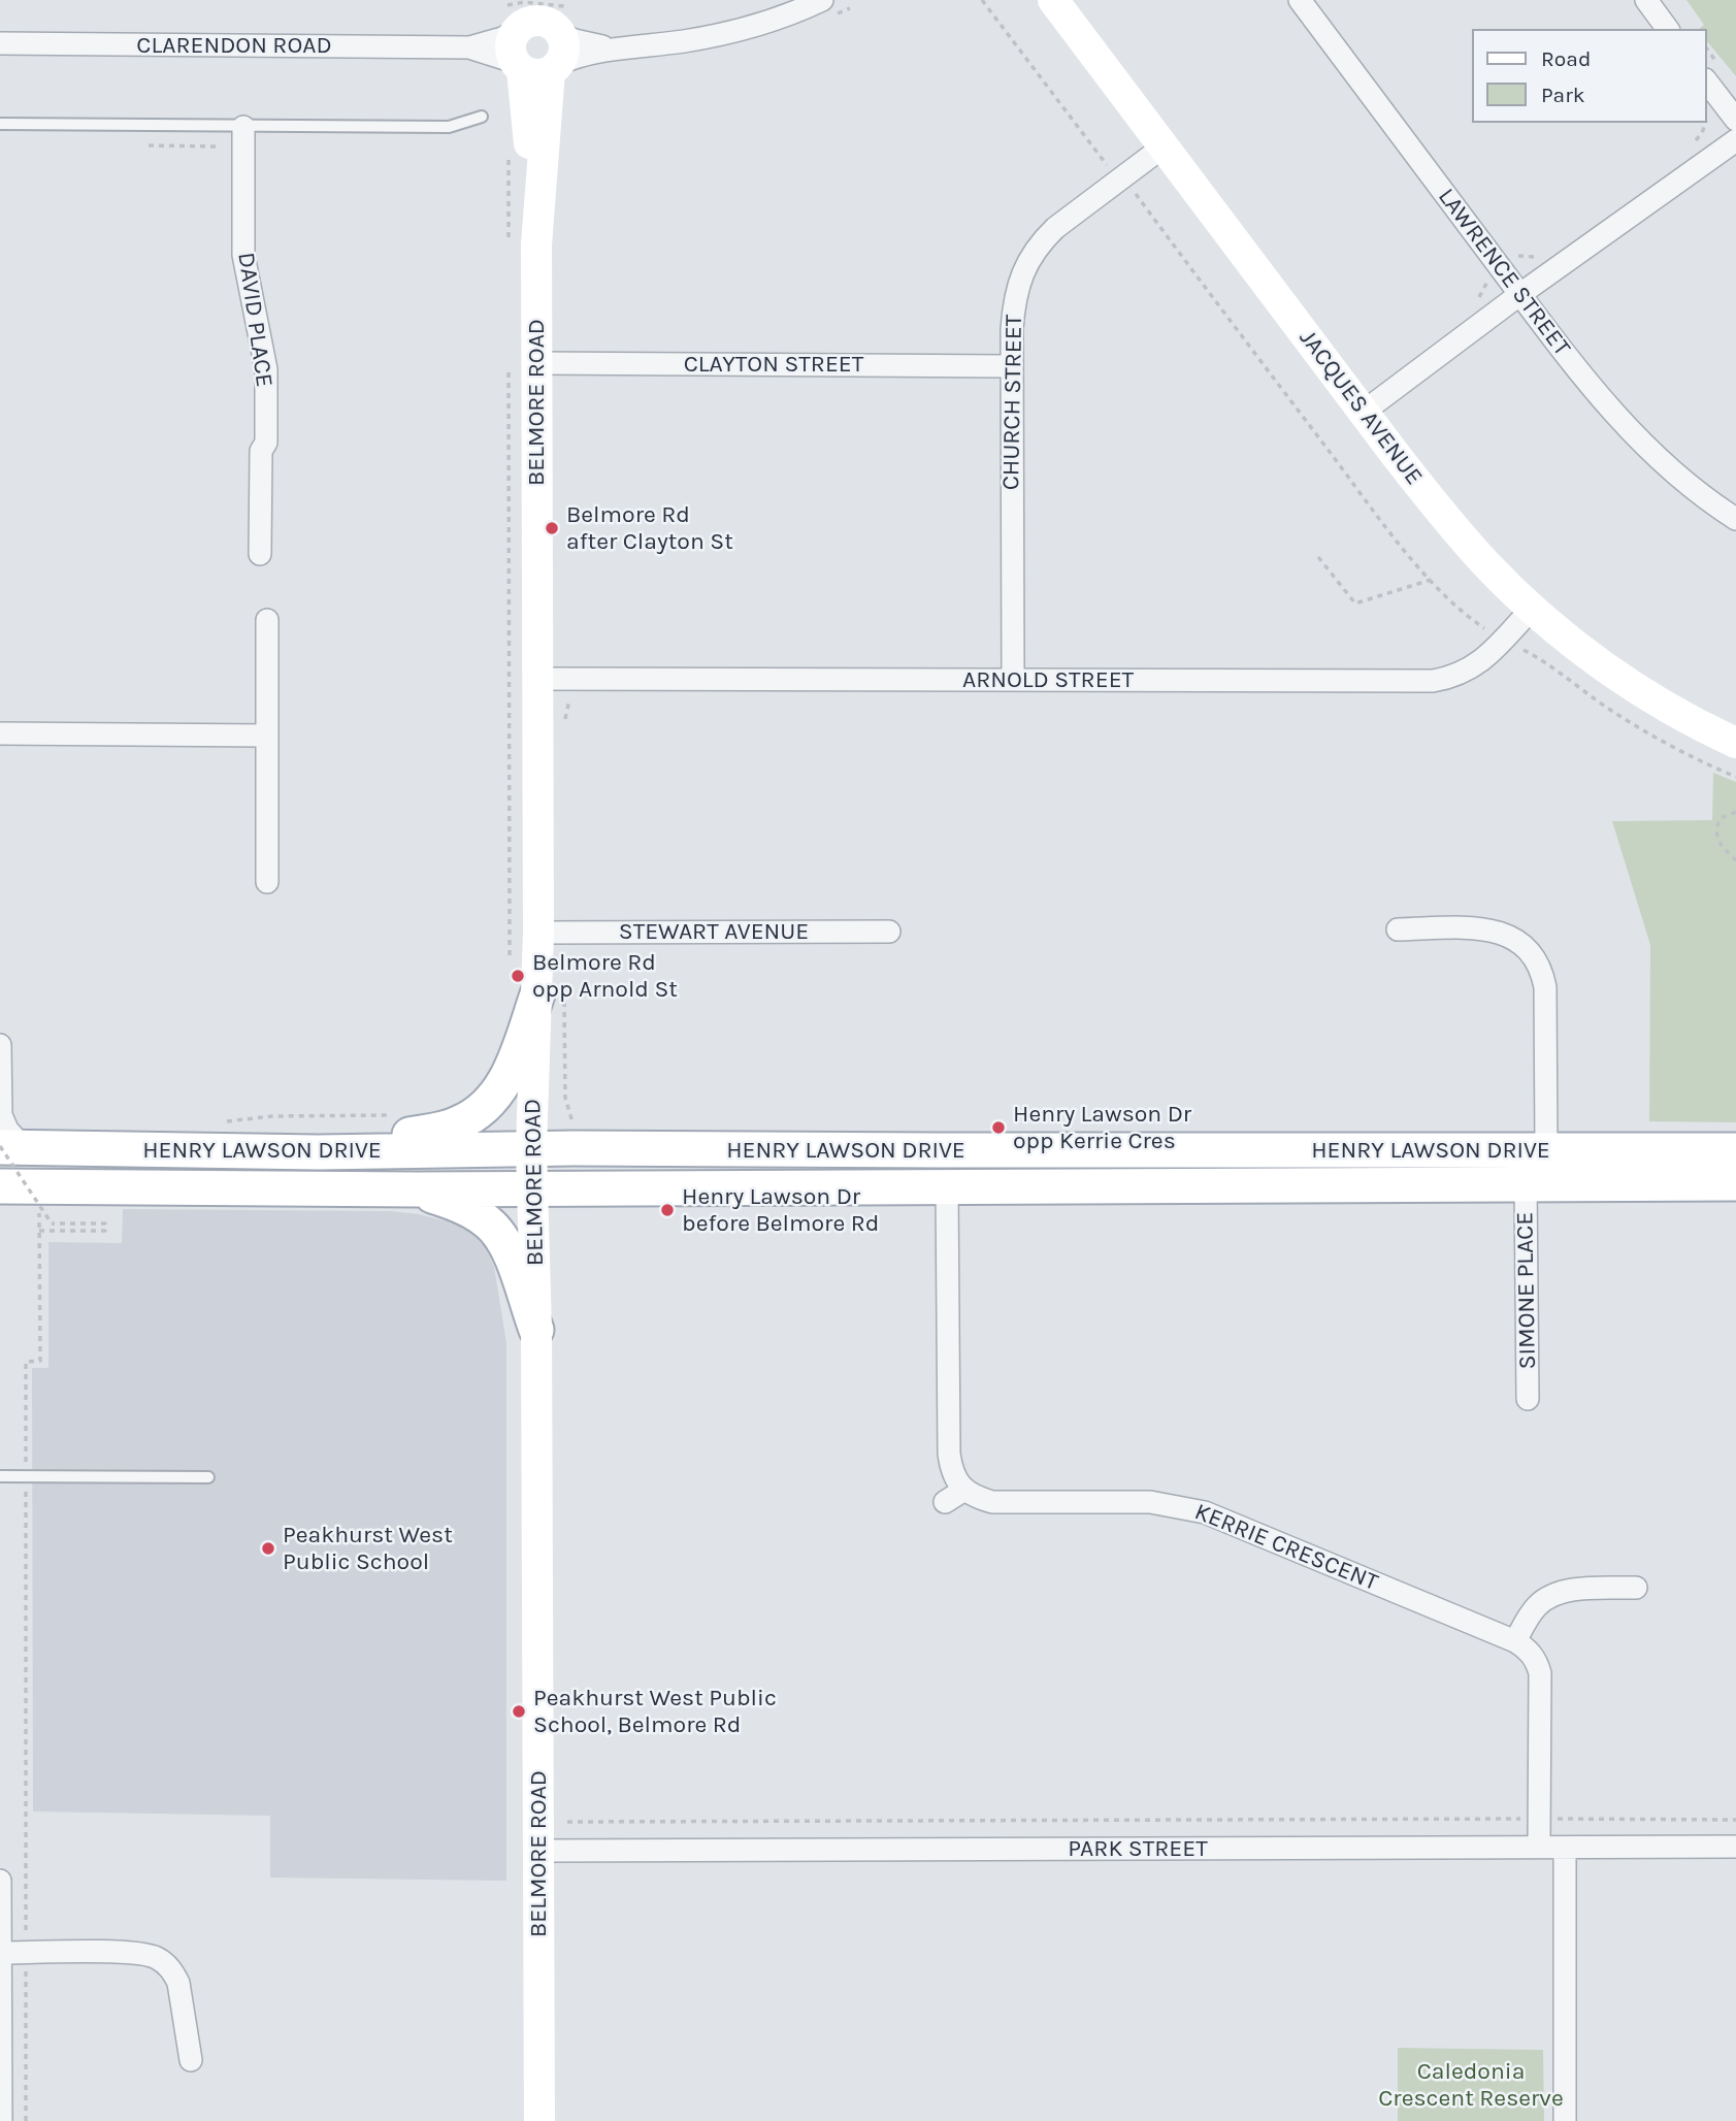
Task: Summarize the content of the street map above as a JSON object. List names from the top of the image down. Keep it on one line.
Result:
{"streets":{"main road":["BELMORE ROAD","JACQUES AVENUE","HENRY LAWSON DRIVE"],"street":["CLARENDON ROAD","LAWRENCE STREET","DAVID PLACE","CLAYTON STREET","CHURCH STREET","ARNOLD STREET","STEWART AVENUE","SIMONE PLACE","KERRIE CRESCENT","PARK STREET"]},"crossings":[["CLARENDON ROAD","BELMORE ROAD"],["CLAYTON STREET","BELMORE ROAD"],["CLAYTON STREET","CHURCH STREET"],["BELMORE ROAD","ARNOLD STREET"],["BELMORE ROAD","STEWART AVENUE"],["BELMORE ROAD","HENRY LAWSON DRIVE"],["BELMORE ROAD","PARK STREET"],["CHURCH STREET","JACQUES AVENUE"],["CHURCH STREET","ARNOLD STREET"],["JACQUES AVENUE","ARNOLD STREET"],["HENRY LAWSON DRIVE","SIMONE PLACE"],["KERRIE CRESCENT","PARK STREET"]],"parks":["Caledonia Crescent Reserve"],"places":["Belmore Rd after Clayton St","Belmore Rd opp Arnold St","Henry Lawson Dr opp Kerrie Cres","Henry Lawson Dr before Belmore Rd","Peakhurst West Public School","Peakhurst West Public School, Belmore Rd"],"legend":["Road","Park"]}
